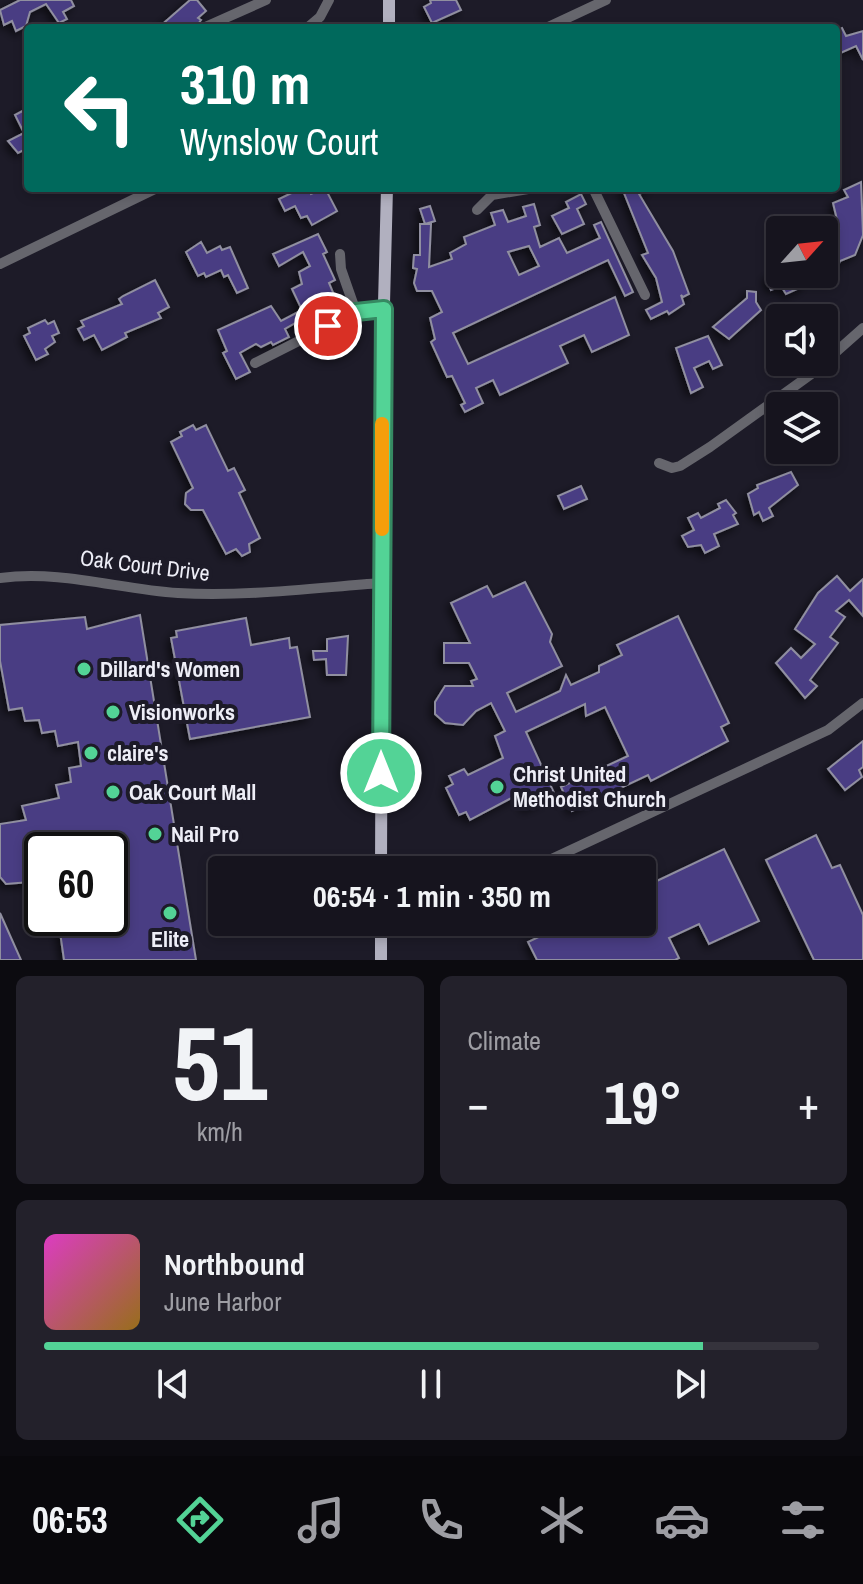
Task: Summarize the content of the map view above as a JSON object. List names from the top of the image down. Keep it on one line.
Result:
{"streets":{"street":["Oak Court Drive"]},"places":["Dillard's Women","Visionworks","claire's","Christ United Methodist Church","Oak Court Mall","Nail Pro","Elite"],"north":"top right","page":{"turn":["310 m","Wynslow Court"],"limit":"60","trip":"06:54 · 1 min · 350 m","tile":[["51","km/h"],"Climate"],"heat":["−","19°","+"],"song":["Northbound","June Harbor"],"tabs":"06:53"}}
